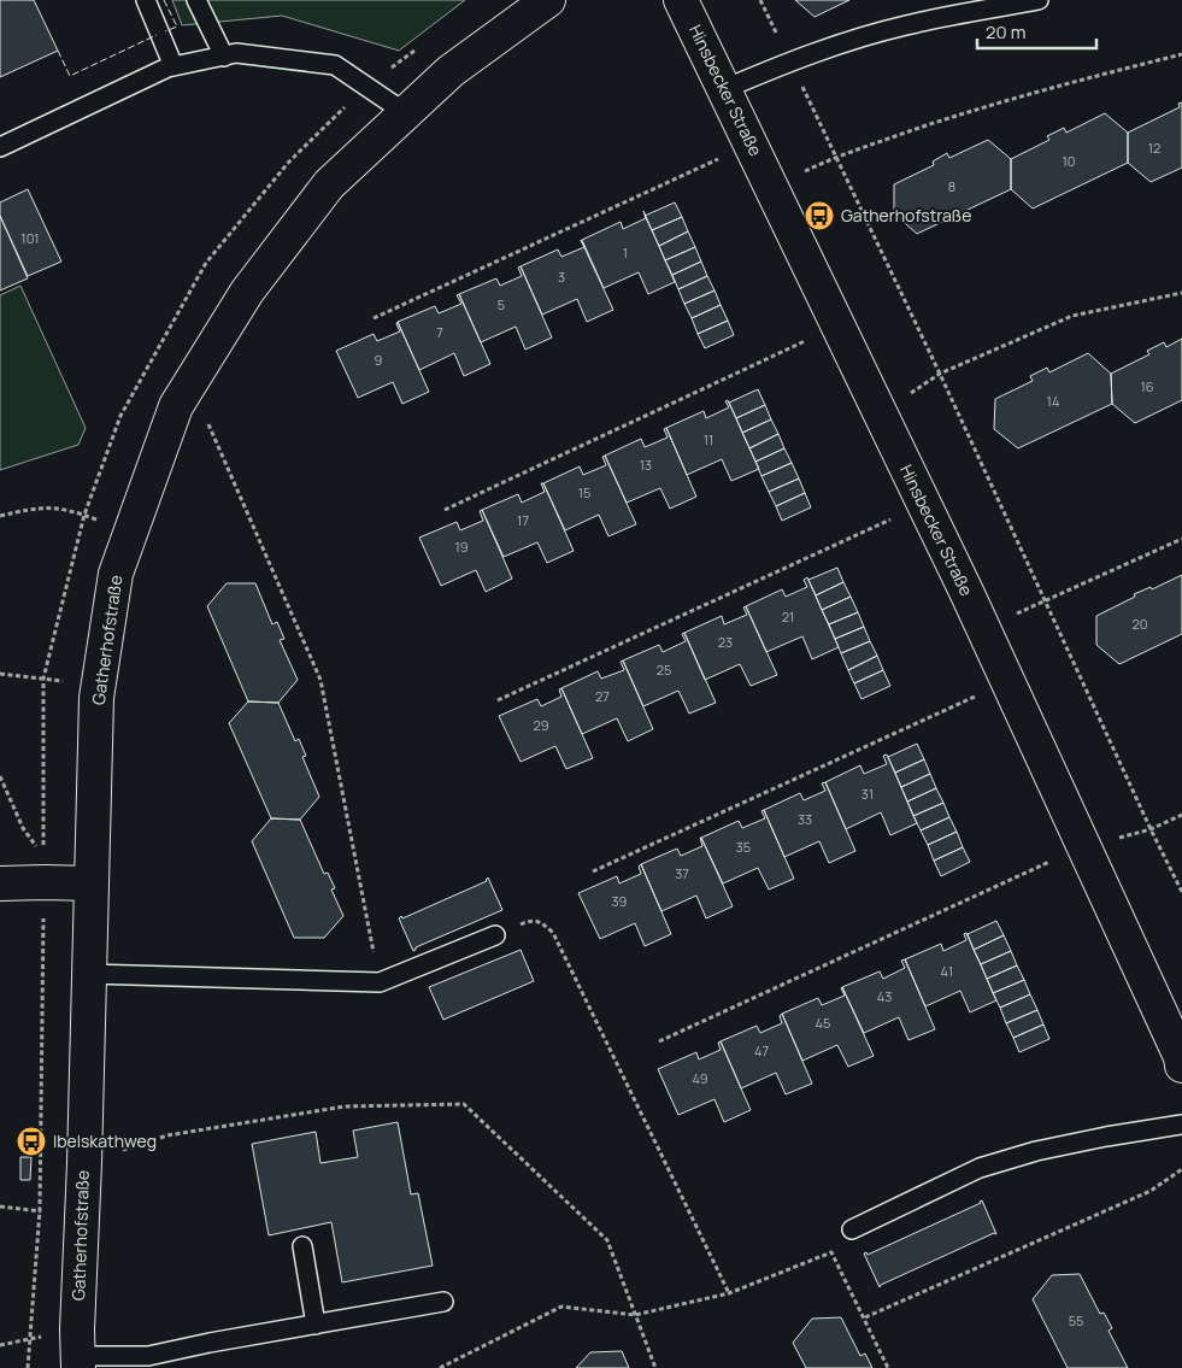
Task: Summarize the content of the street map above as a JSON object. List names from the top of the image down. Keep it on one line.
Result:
{"streets":{"street":["Hinsbecker Straße","Gatherhofstraße"]},"places":{"bus stop":["Gatherhofstraße","Ibelskathweg"]},"house_numbers":["12","10","8","101","1","3","5","7","9","16","14","11","13","15","17","19","21","20","23","25","27","29","31","33","35","37","39","41","43","45","47","49","55"],"scale_bar":"20 m"}
